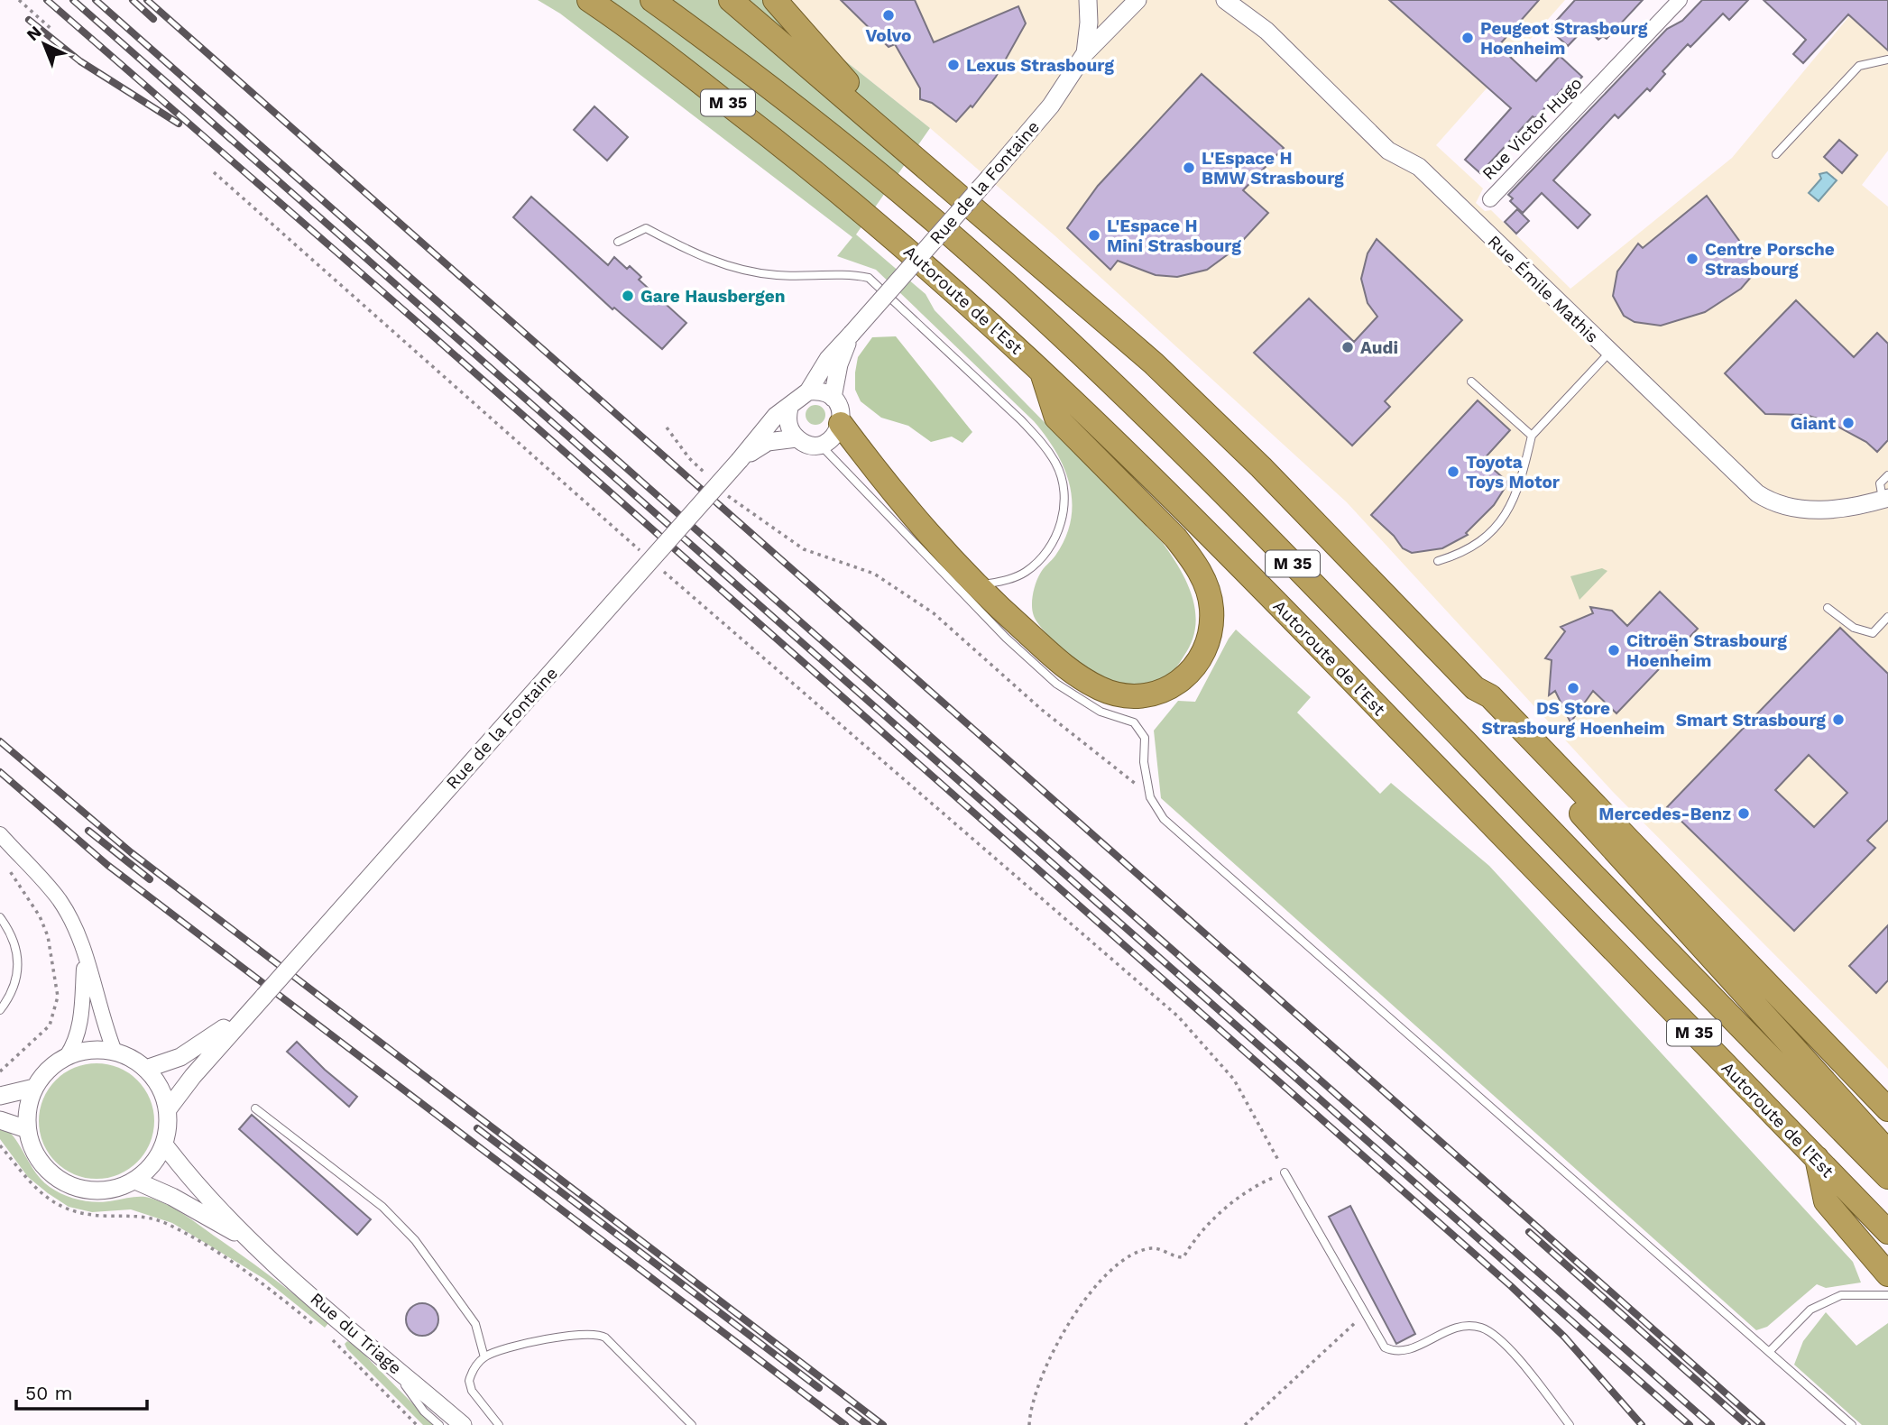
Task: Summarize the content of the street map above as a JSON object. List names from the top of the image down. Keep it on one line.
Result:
{"streets":{"highway":["M 35","Autoroute de l’Est"],"street":["Rue Victor Hugo","Rue de la Fontaine","Rue Émile Mathis","Rue du Triage"]},"crossings":[["Rue de la Fontaine","Rue du Triage"]],"places":["Volvo","Peugeot Strasbourg Hoenheim","Lexus Strasbourg","L'Espace H BMW Strasbourg","L'Espace H Mini Strasbourg","Centre Porsche Strasbourg","Gare Hausbergen","Audi","Giant","Toyota Toys Motor","Citroën Strasbourg Hoenheim","DS Store Strasbourg Hoenheim","Smart Strasbourg","Mercedes-Benz"],"scale_bar":"50 m","north":"top left"}
